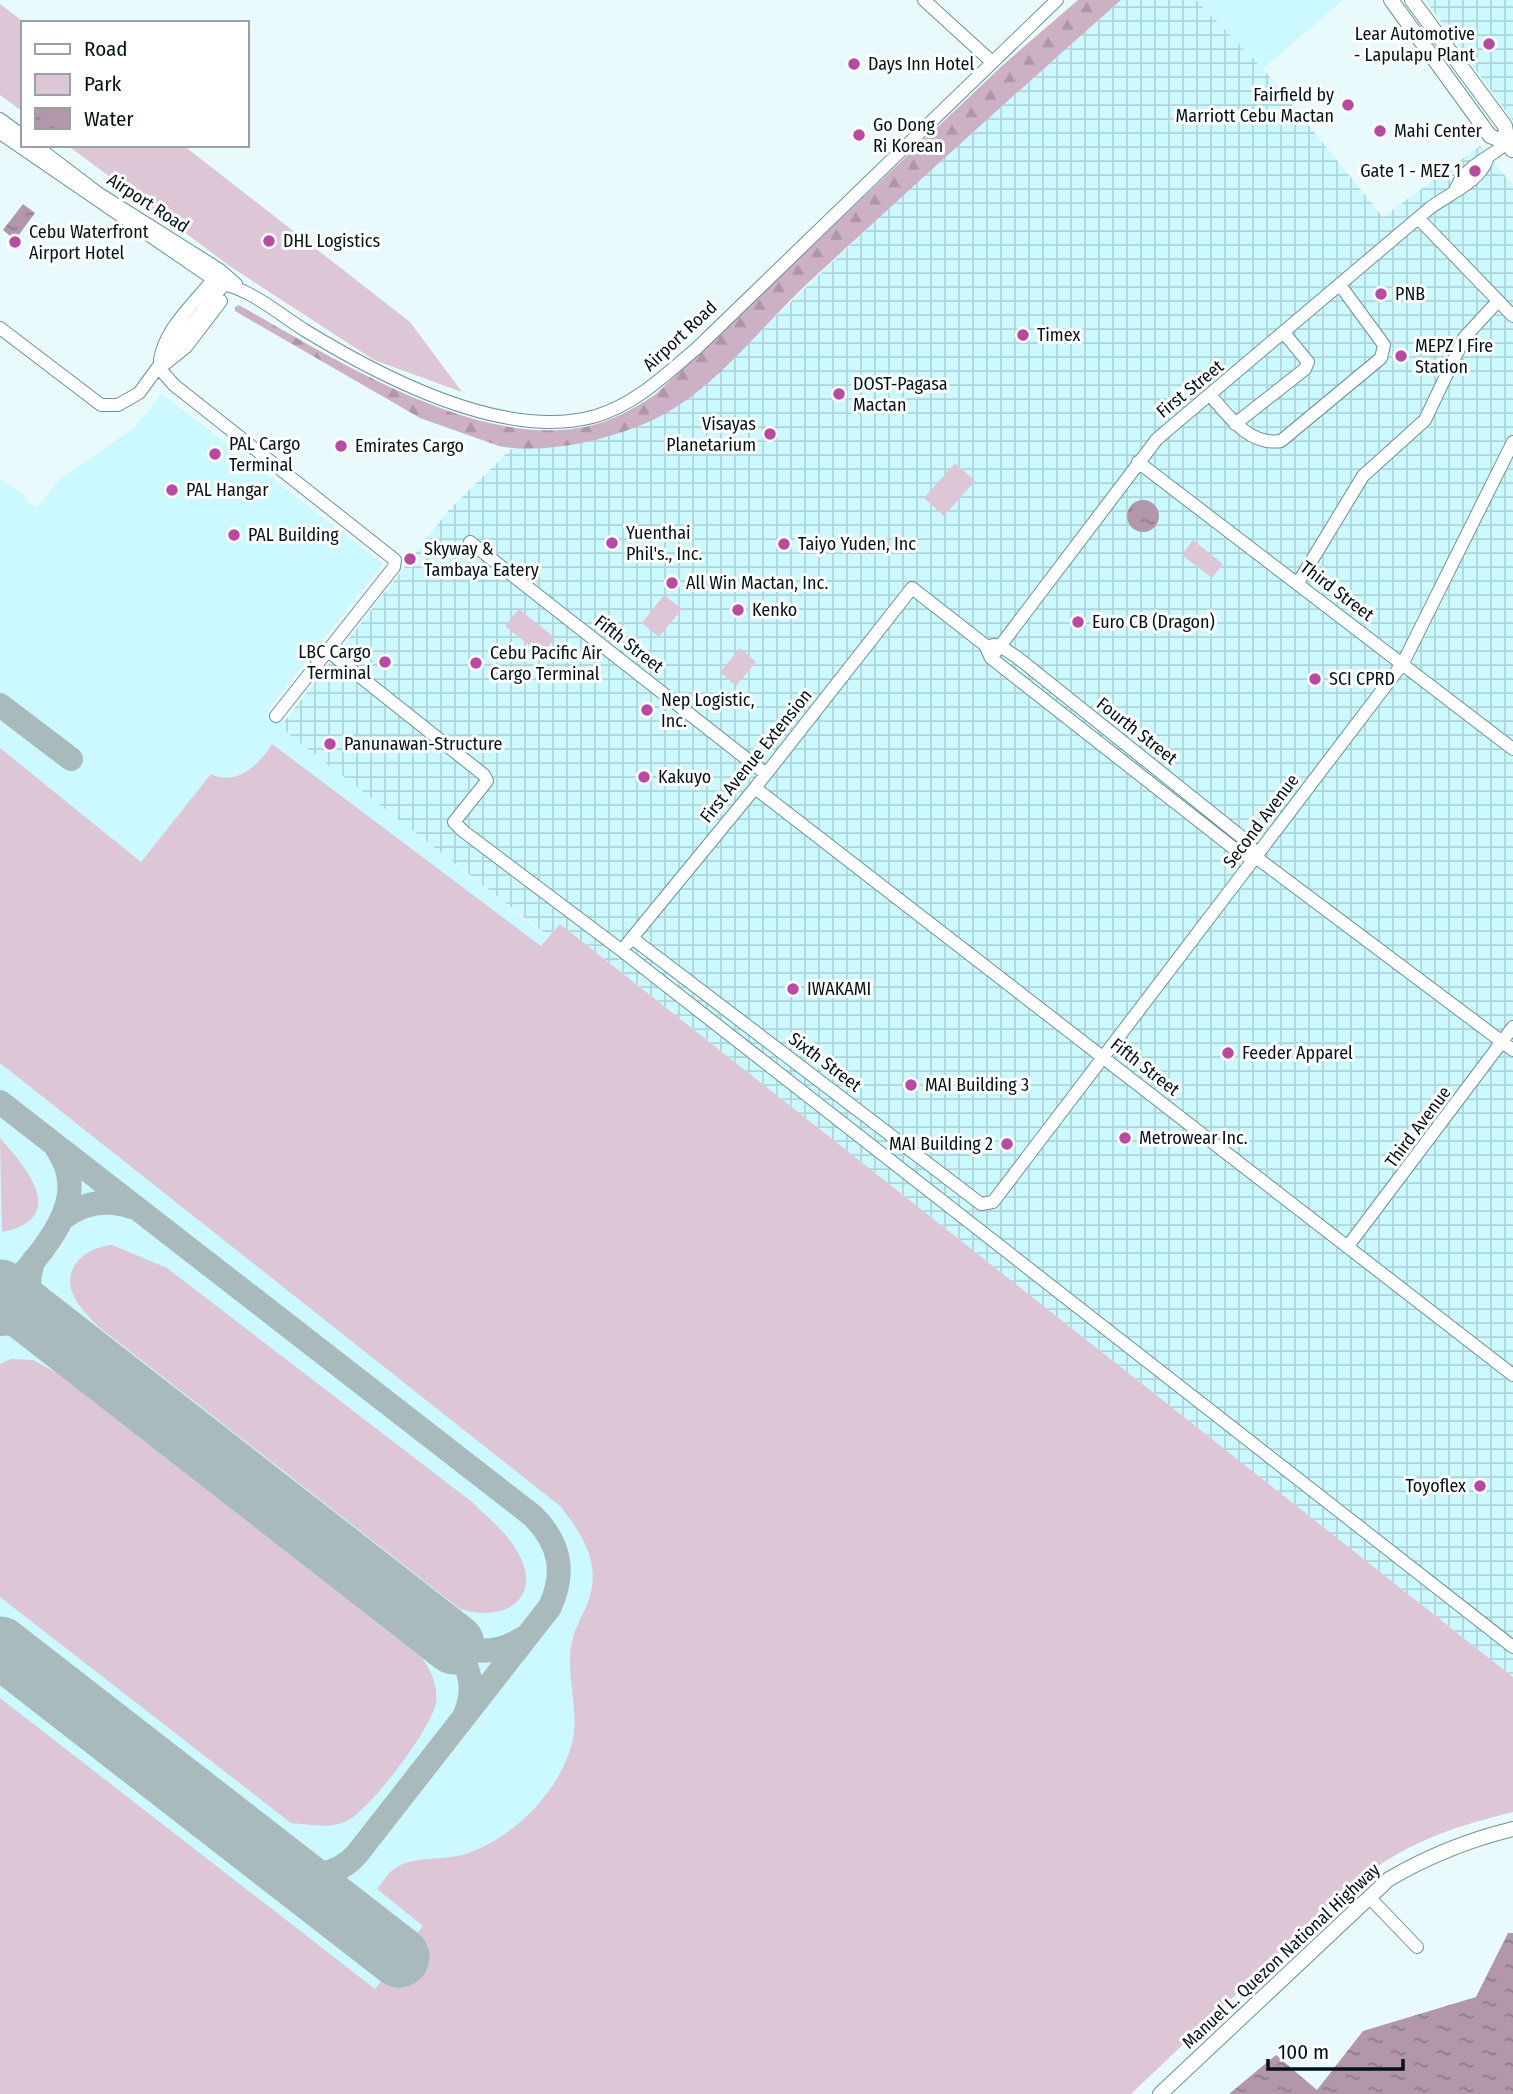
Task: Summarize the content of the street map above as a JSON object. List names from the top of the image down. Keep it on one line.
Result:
{"streets":{"main road":["Manuel L. Quezon National Highway"],"street":["Airport Road","First Street","Third Street","Fifth Street","Fourth Street","First Avenue Extension","Second Avenue","Sixth Street","Third Avenue"]},"crossings":[["First Street","Third Street"],["First Street","Fourth Street"],["Third Street","Second Avenue"],["Fifth Street","First Avenue Extension"],["Fifth Street","Second Avenue"],["Fifth Street","Third Avenue"],["Fourth Street","Second Avenue"],["Fourth Street","Third Avenue"],["First Avenue Extension","Sixth Street"],["Second Avenue","Sixth Street"]],"places":["Lear Automotive - Lapulapu Plant","Days Inn Hotel","Fairfield by Marriott Cebu Mactan","Mahi Center","Go Dong Ri Korean","Gate 1 - MEZ 1","DHL Logistics","Cebu Waterfront Airport Hotel","PNB","Timex","MEPZ I Fire Station","DOST-Pagasa Mactan","Visayas Planetarium","Emirates Cargo","PAL Cargo Terminal","PAL Hangar","PAL Building","Yuenthai Phil's., Inc.","Taiyo Yuden, Inc","Skyway & Tambaya Eatery","All Win Mactan, Inc.","Kenko","Euro CB (Dragon)","LBC Cargo Terminal","Cebu Pacific Air Cargo Terminal","SCI CPRD","Nep Logistic, Inc.","Panunawan-Structure","Kakuyo","IWAKAMI","Feeder Apparel","MAI Building 3","Metrowear Inc.","MAI Building 2","Toyoflex"],"legend":["Road","Park","Water"],"scale_bar":"100 m"}
